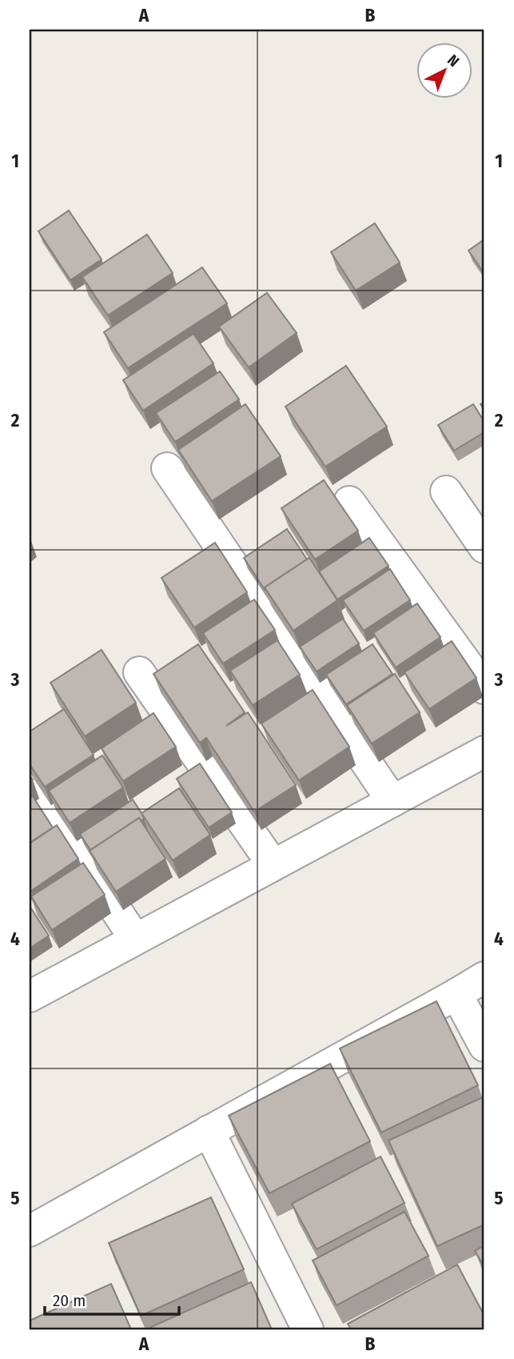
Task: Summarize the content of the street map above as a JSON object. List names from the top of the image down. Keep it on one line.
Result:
{"scale_bar":"20 m","north":"top right","grid":{"columns":["A","B"],"rows":["1","2","3","4","5"]}}
